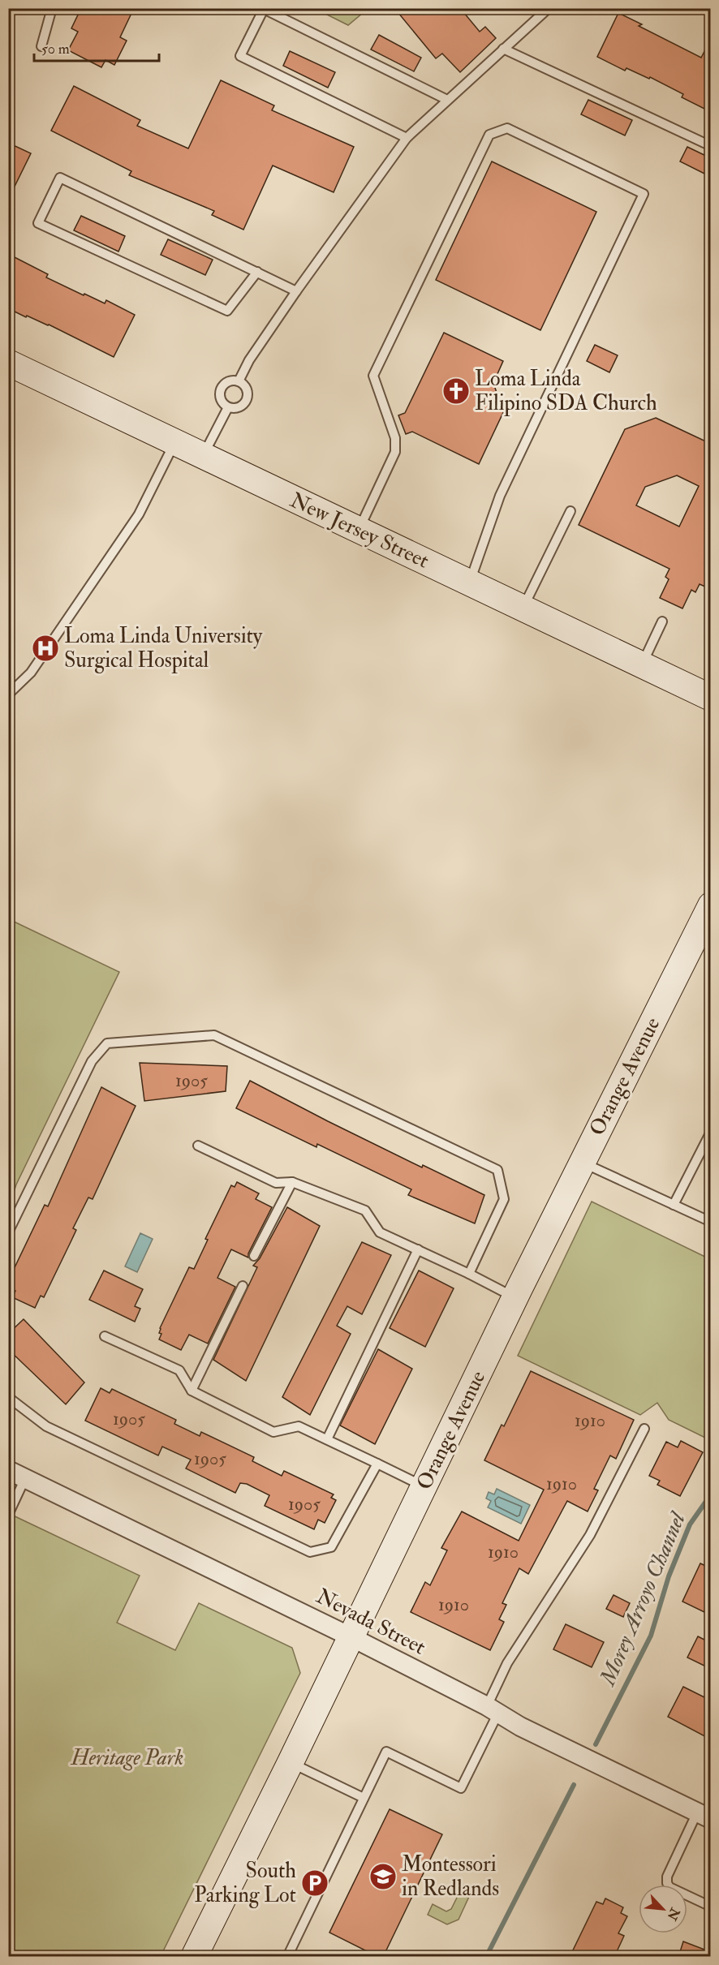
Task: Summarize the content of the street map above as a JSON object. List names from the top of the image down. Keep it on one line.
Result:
{"streets":{"street":["New Jersey Street","Orange Avenue","Nevada Street"]},"crossings":[["Orange Avenue","Nevada Street"]],"water":["Morey Arroyo Channel"],"parks":["Heritage Park"],"places":{"church":["Loma Linda Filipino SDA Church"],"hospital":["Loma Linda University Surgical Hospital"],"school or university":["Montessori in Redlands"],"parking":["South Parking Lot"]},"house_numbers":["1905","1905","1910","1905","1910","1905","1910","1910"],"scale_bar":"50 m","north":"bottom right"}
